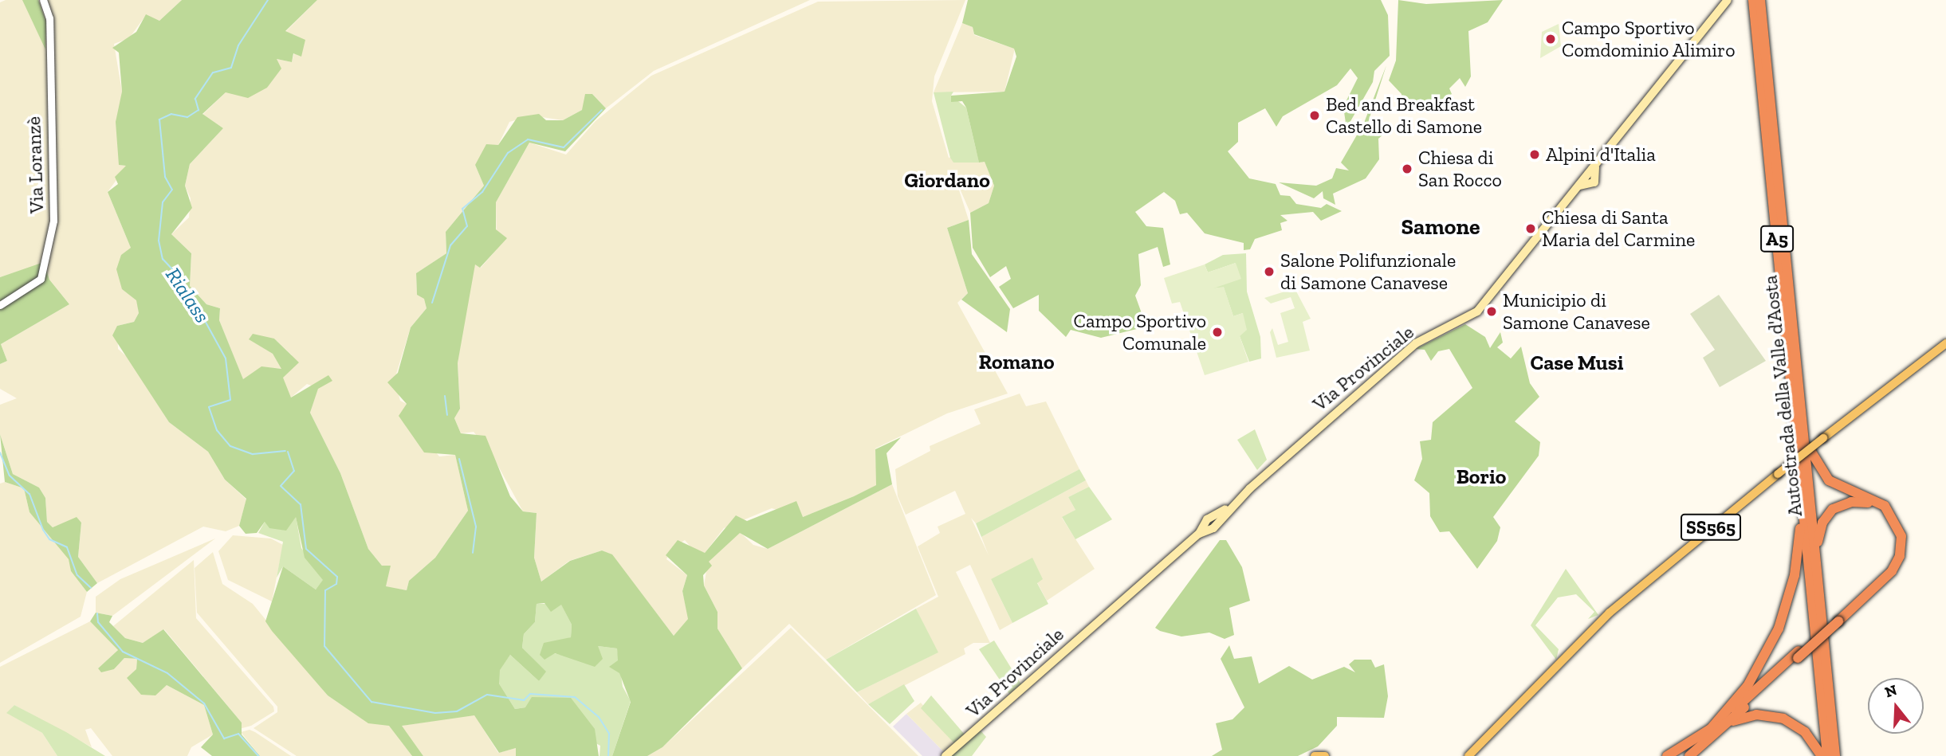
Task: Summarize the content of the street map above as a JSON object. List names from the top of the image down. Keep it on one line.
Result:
{"streets":{"highway":["A5","Autostrada della Valle d'Aosta"],"main road":["Via Provinciale","SS565"],"street":["Via Loranzè"]},"districts":["Giordano","Samone","Romano","Case Musi","Borio"],"water":["Rialass"],"places":["Campo Sportivo Comdominio Alimiro","Bed and Breakfast Castello di Samone","Alpini d'Italia","Chiesa di San Rocco","Chiesa di Santa Maria del Carmine","Salone Polifunzionale di Samone Canavese","Municipio di Samone Canavese","Campo Sportivo Comunale"],"north":"top"}
